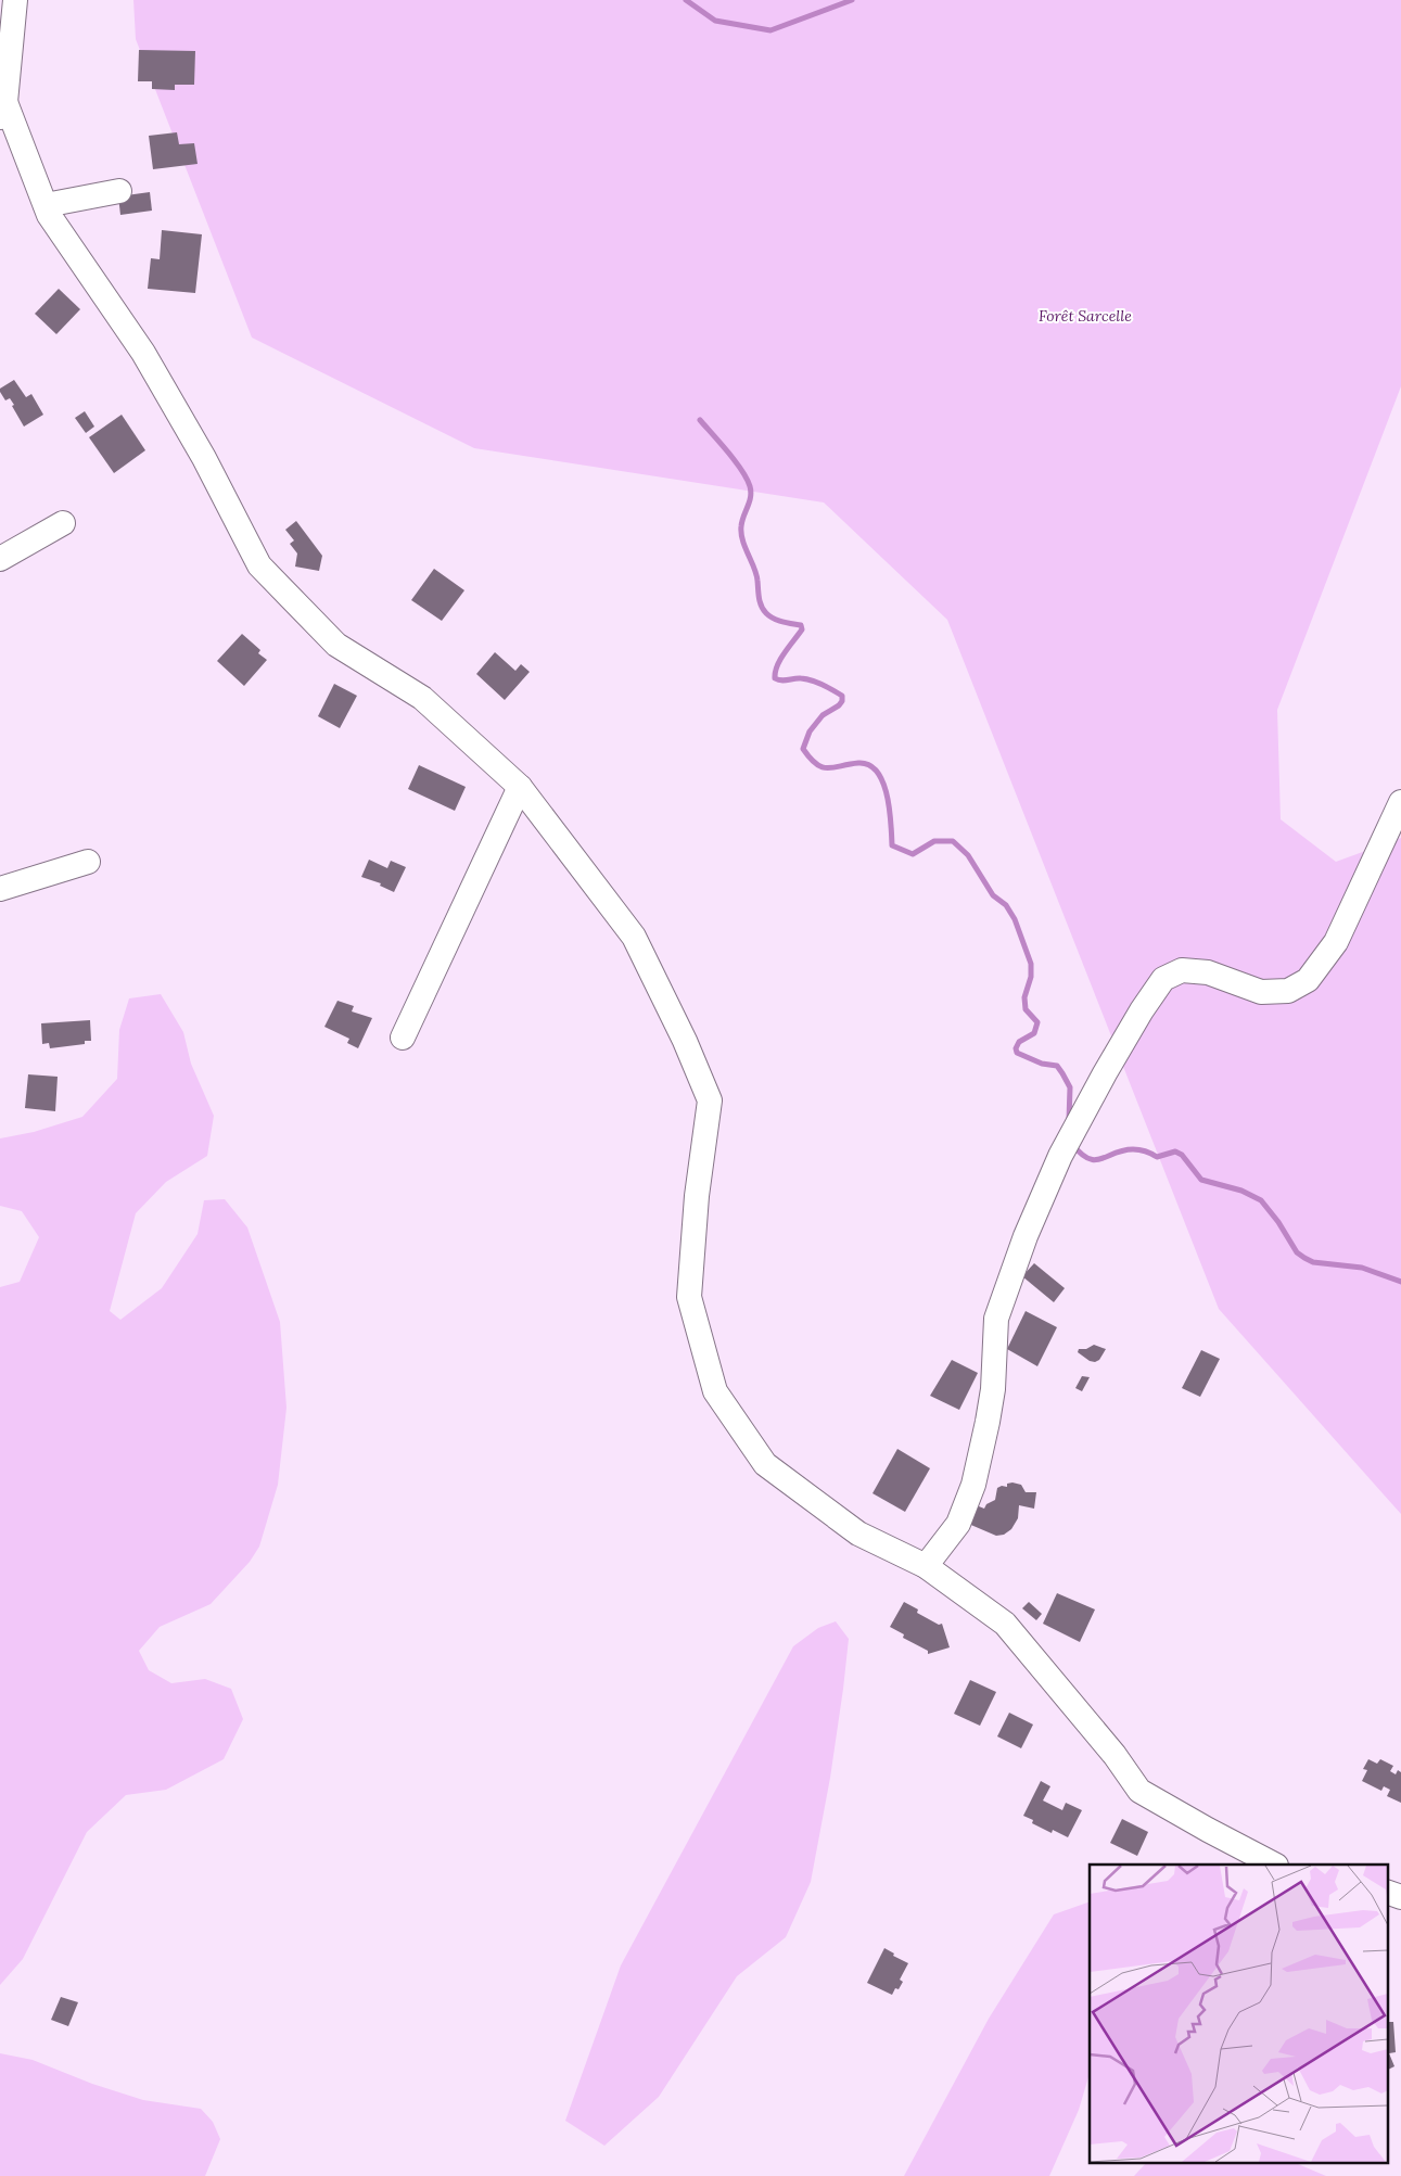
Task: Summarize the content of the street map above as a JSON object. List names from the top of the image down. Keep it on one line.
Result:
{"parks":["Forêt Sarcelle"]}
